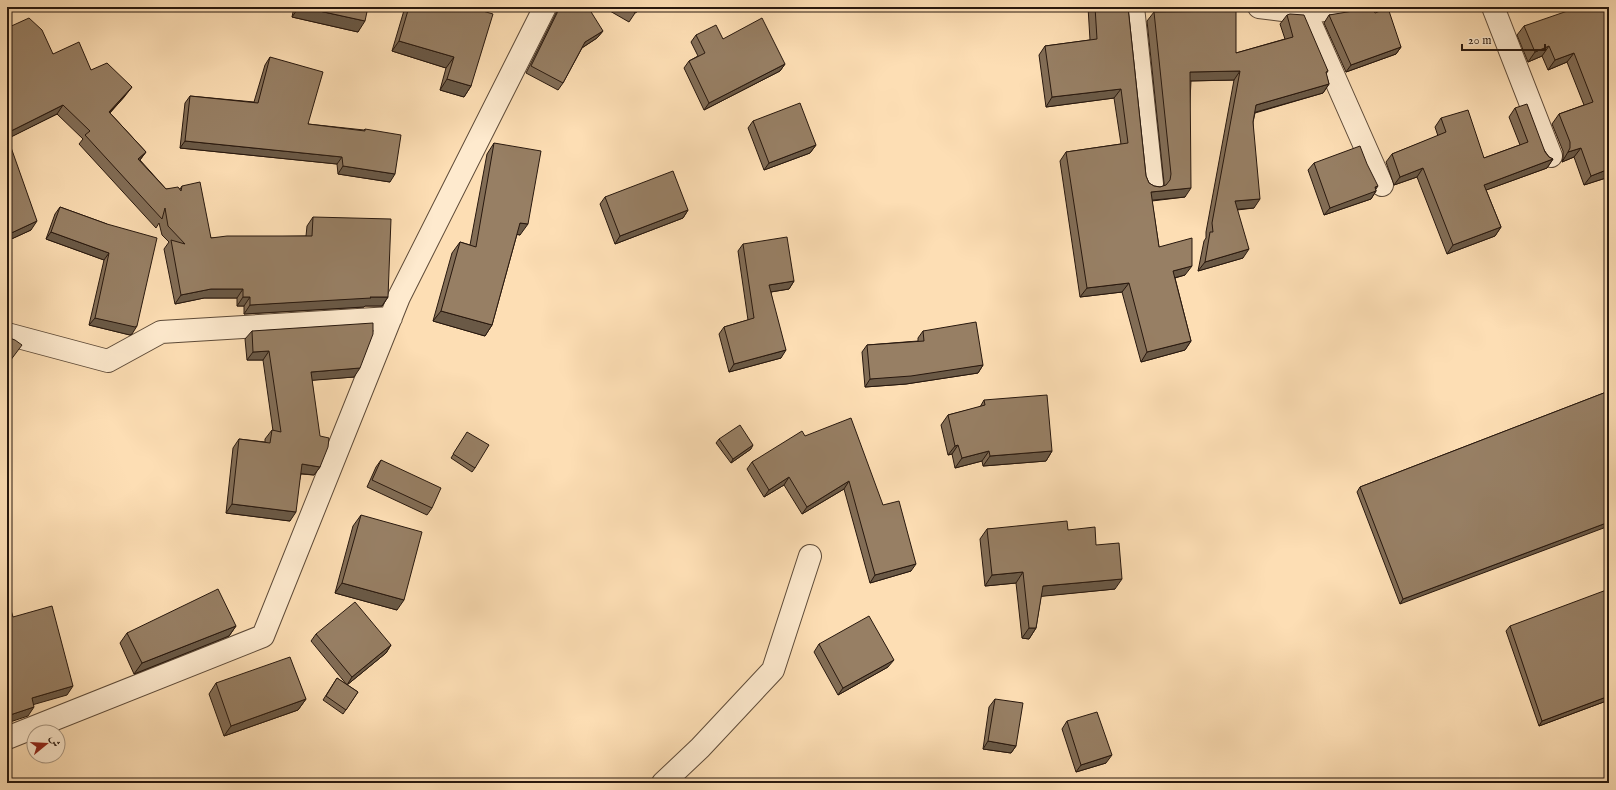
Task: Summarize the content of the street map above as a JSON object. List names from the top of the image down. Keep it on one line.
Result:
{"scale_bar":"20 m","north":"right"}
